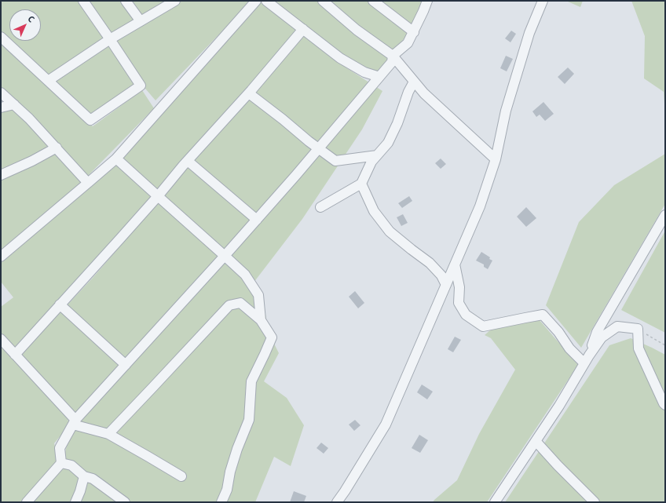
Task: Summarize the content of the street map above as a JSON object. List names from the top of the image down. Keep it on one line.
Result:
{"north":"top right"}
